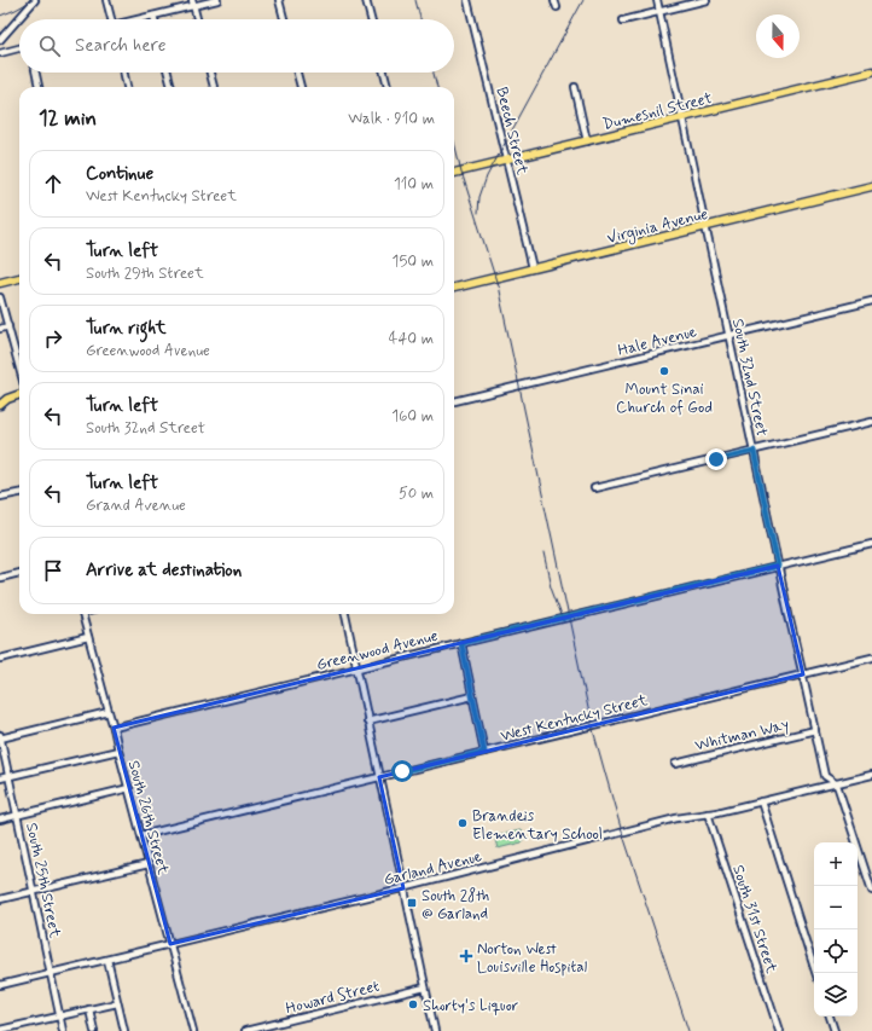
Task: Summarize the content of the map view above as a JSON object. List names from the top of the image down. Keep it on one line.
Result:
{"streets":{"main road":["Dumesnil Street","Virginia Avenue"],"street":["Beech Street","Hale Avenue","South 32nd Street","Greenwood Avenue","West Kentucky Street","Whitman Way","South 26th Street","Garland Avenue","South 25th Street","South 31st Street","Howard Street"]},"crossings":[["Dumesnil Street","Beech Street"],["Dumesnil Street","South 32nd Street"],["Beech Street","Virginia Avenue"],["Virginia Avenue","South 32nd Street"],["Hale Avenue","South 32nd Street"],["South 32nd Street","Greenwood Avenue"],["South 32nd Street","West Kentucky Street"],["South 32nd Street","Whitman Way"],["South 32nd Street","Garland Avenue"],["Greenwood Avenue","South 26th Street"],["West Kentucky Street","South 26th Street"],["South 26th Street","Garland Avenue"],["Garland Avenue","South 25th Street"],["Garland Avenue","South 31st Street"]],"places":{"other":["Mount Sinai Church of God","Brandeis Elementary School","Shorty's Liquor"],"transit":["South 28th @ Garland"],"health":["Norton West Louisville Hospital"]},"north":"bottom","page":{"search":"Search here","heading":["12 min","Walk · 910 m"],"list":[["Continue","West Kentucky Street","110 m"],["Turn left","South 29th Street","150 m"],["Turn right","Greenwood Avenue","440 m"],["Turn left","South 32nd Street","160 m"],["Turn left","Grand Avenue","50 m"],"Arrive at destination"],"map_buttons":["+","−"]}}
